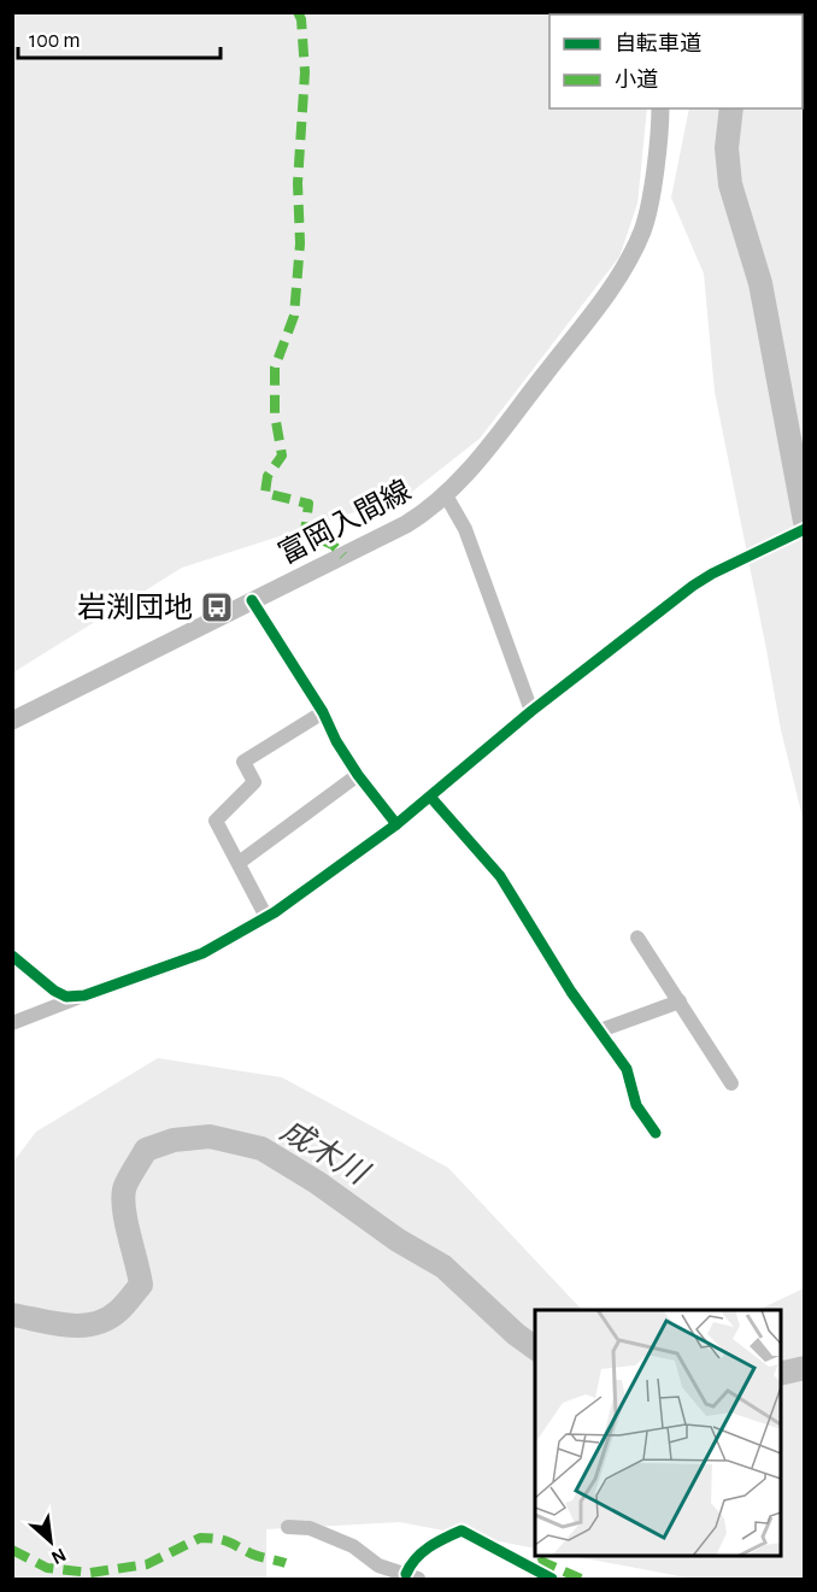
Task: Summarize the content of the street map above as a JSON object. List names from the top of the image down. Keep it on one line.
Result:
{"streets":{"main road":["富岡入間線"]},"water":["成木川"],"places":{"bus stop":["岩渕団地"]},"legend":["自転車道","小道"],"scale_bar":"100 m","north":"bottom right"}
